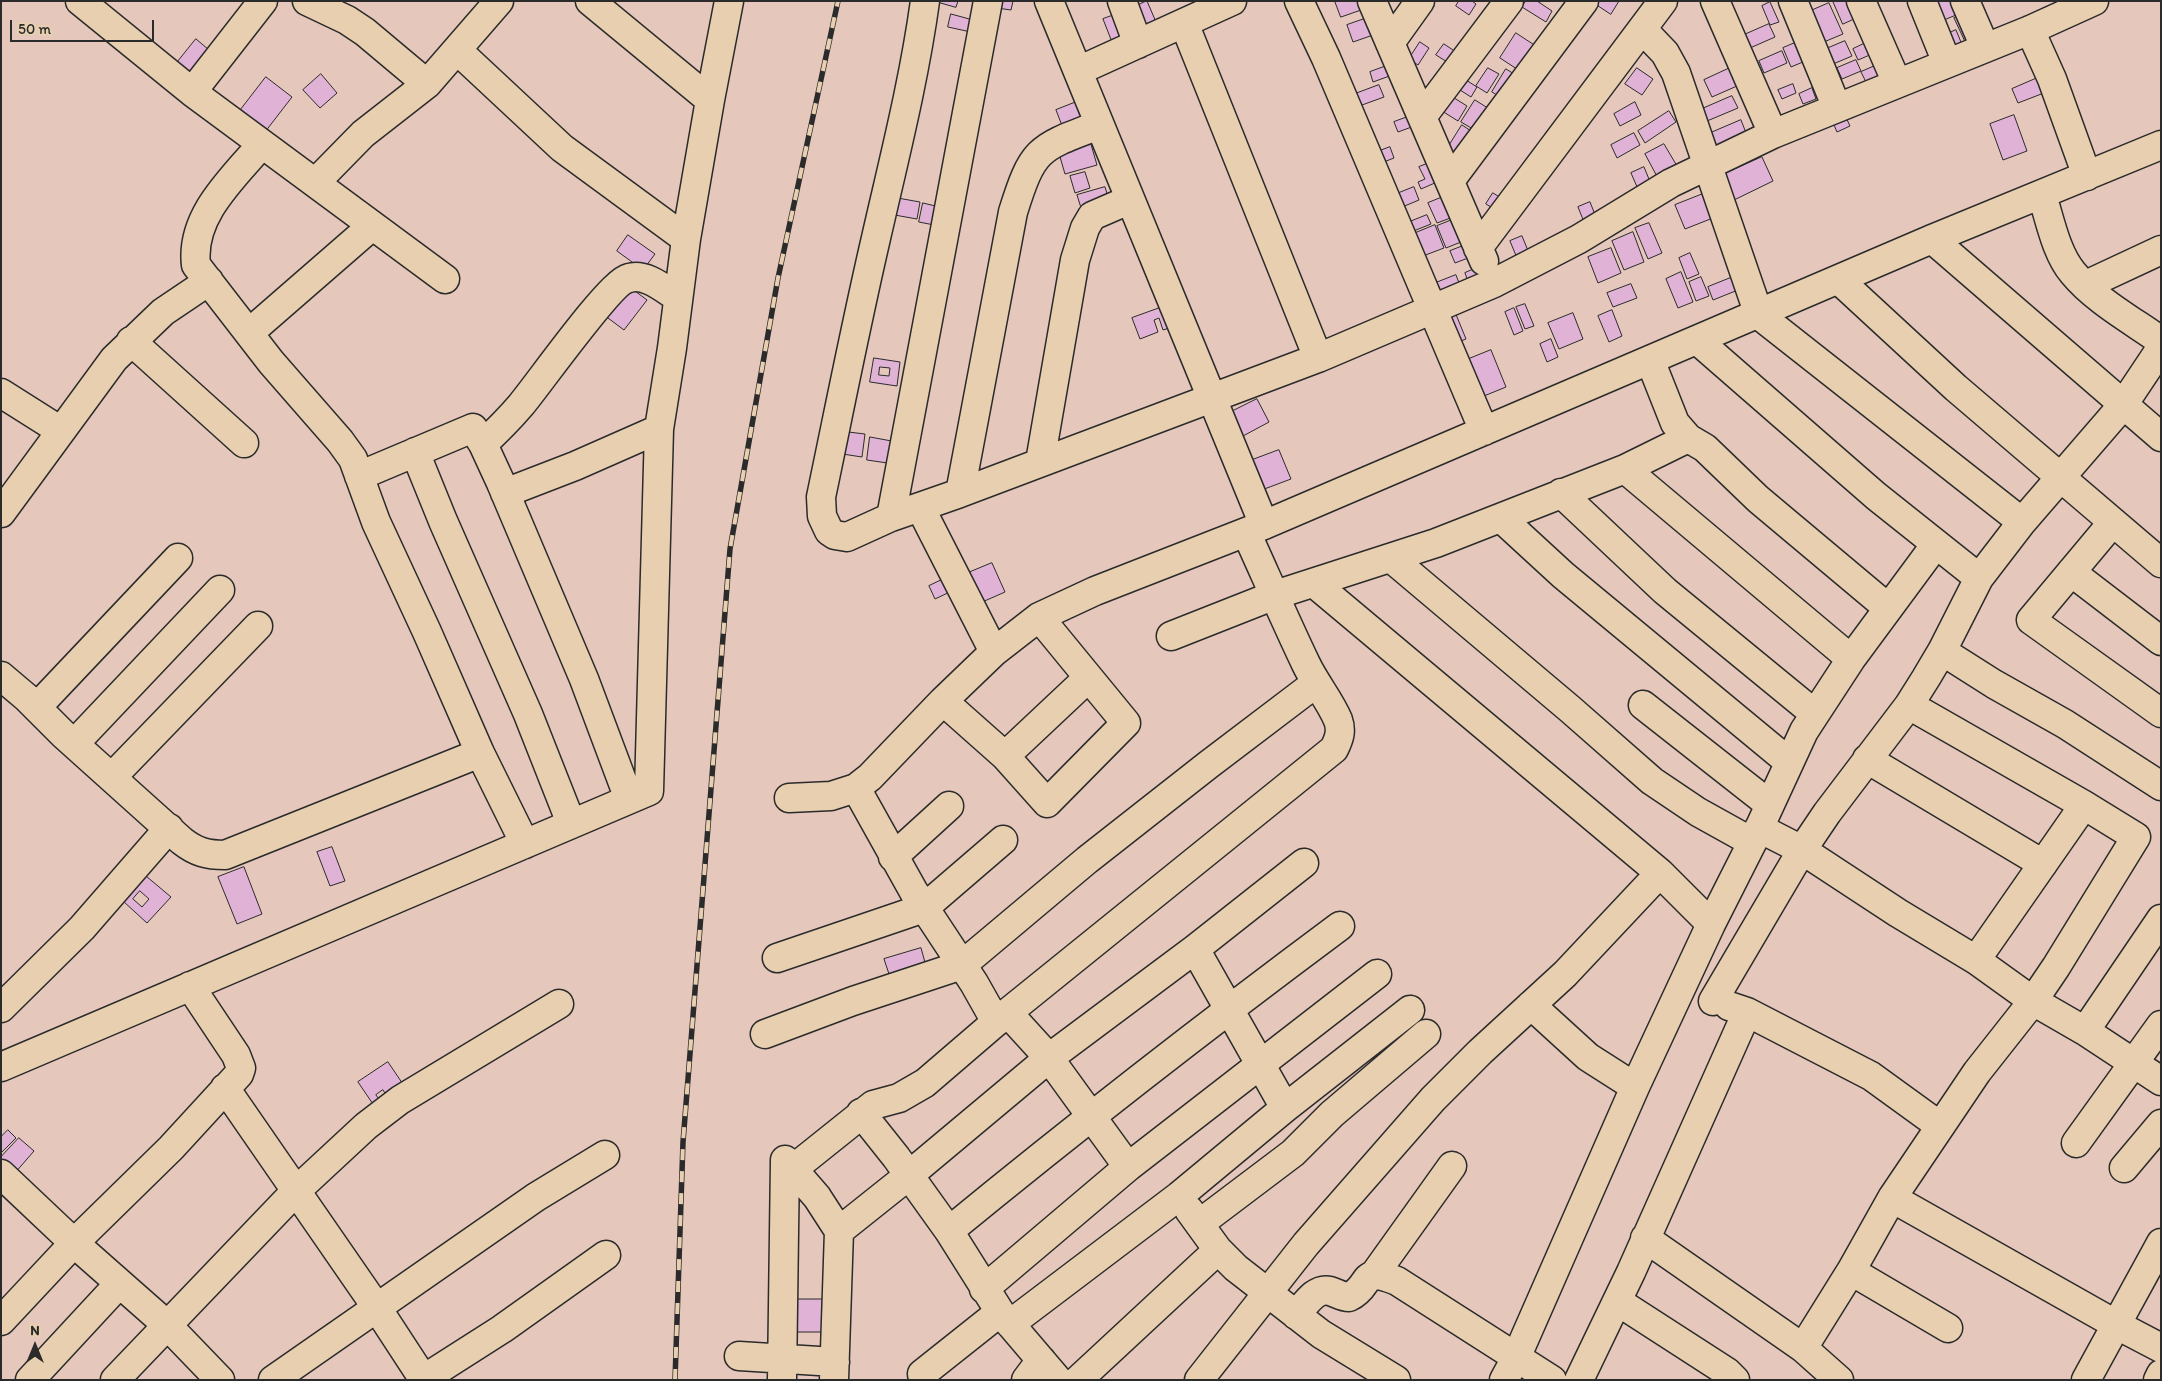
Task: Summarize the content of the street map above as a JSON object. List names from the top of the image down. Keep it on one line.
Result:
{"scale_bar":"50 m","north":"top"}
